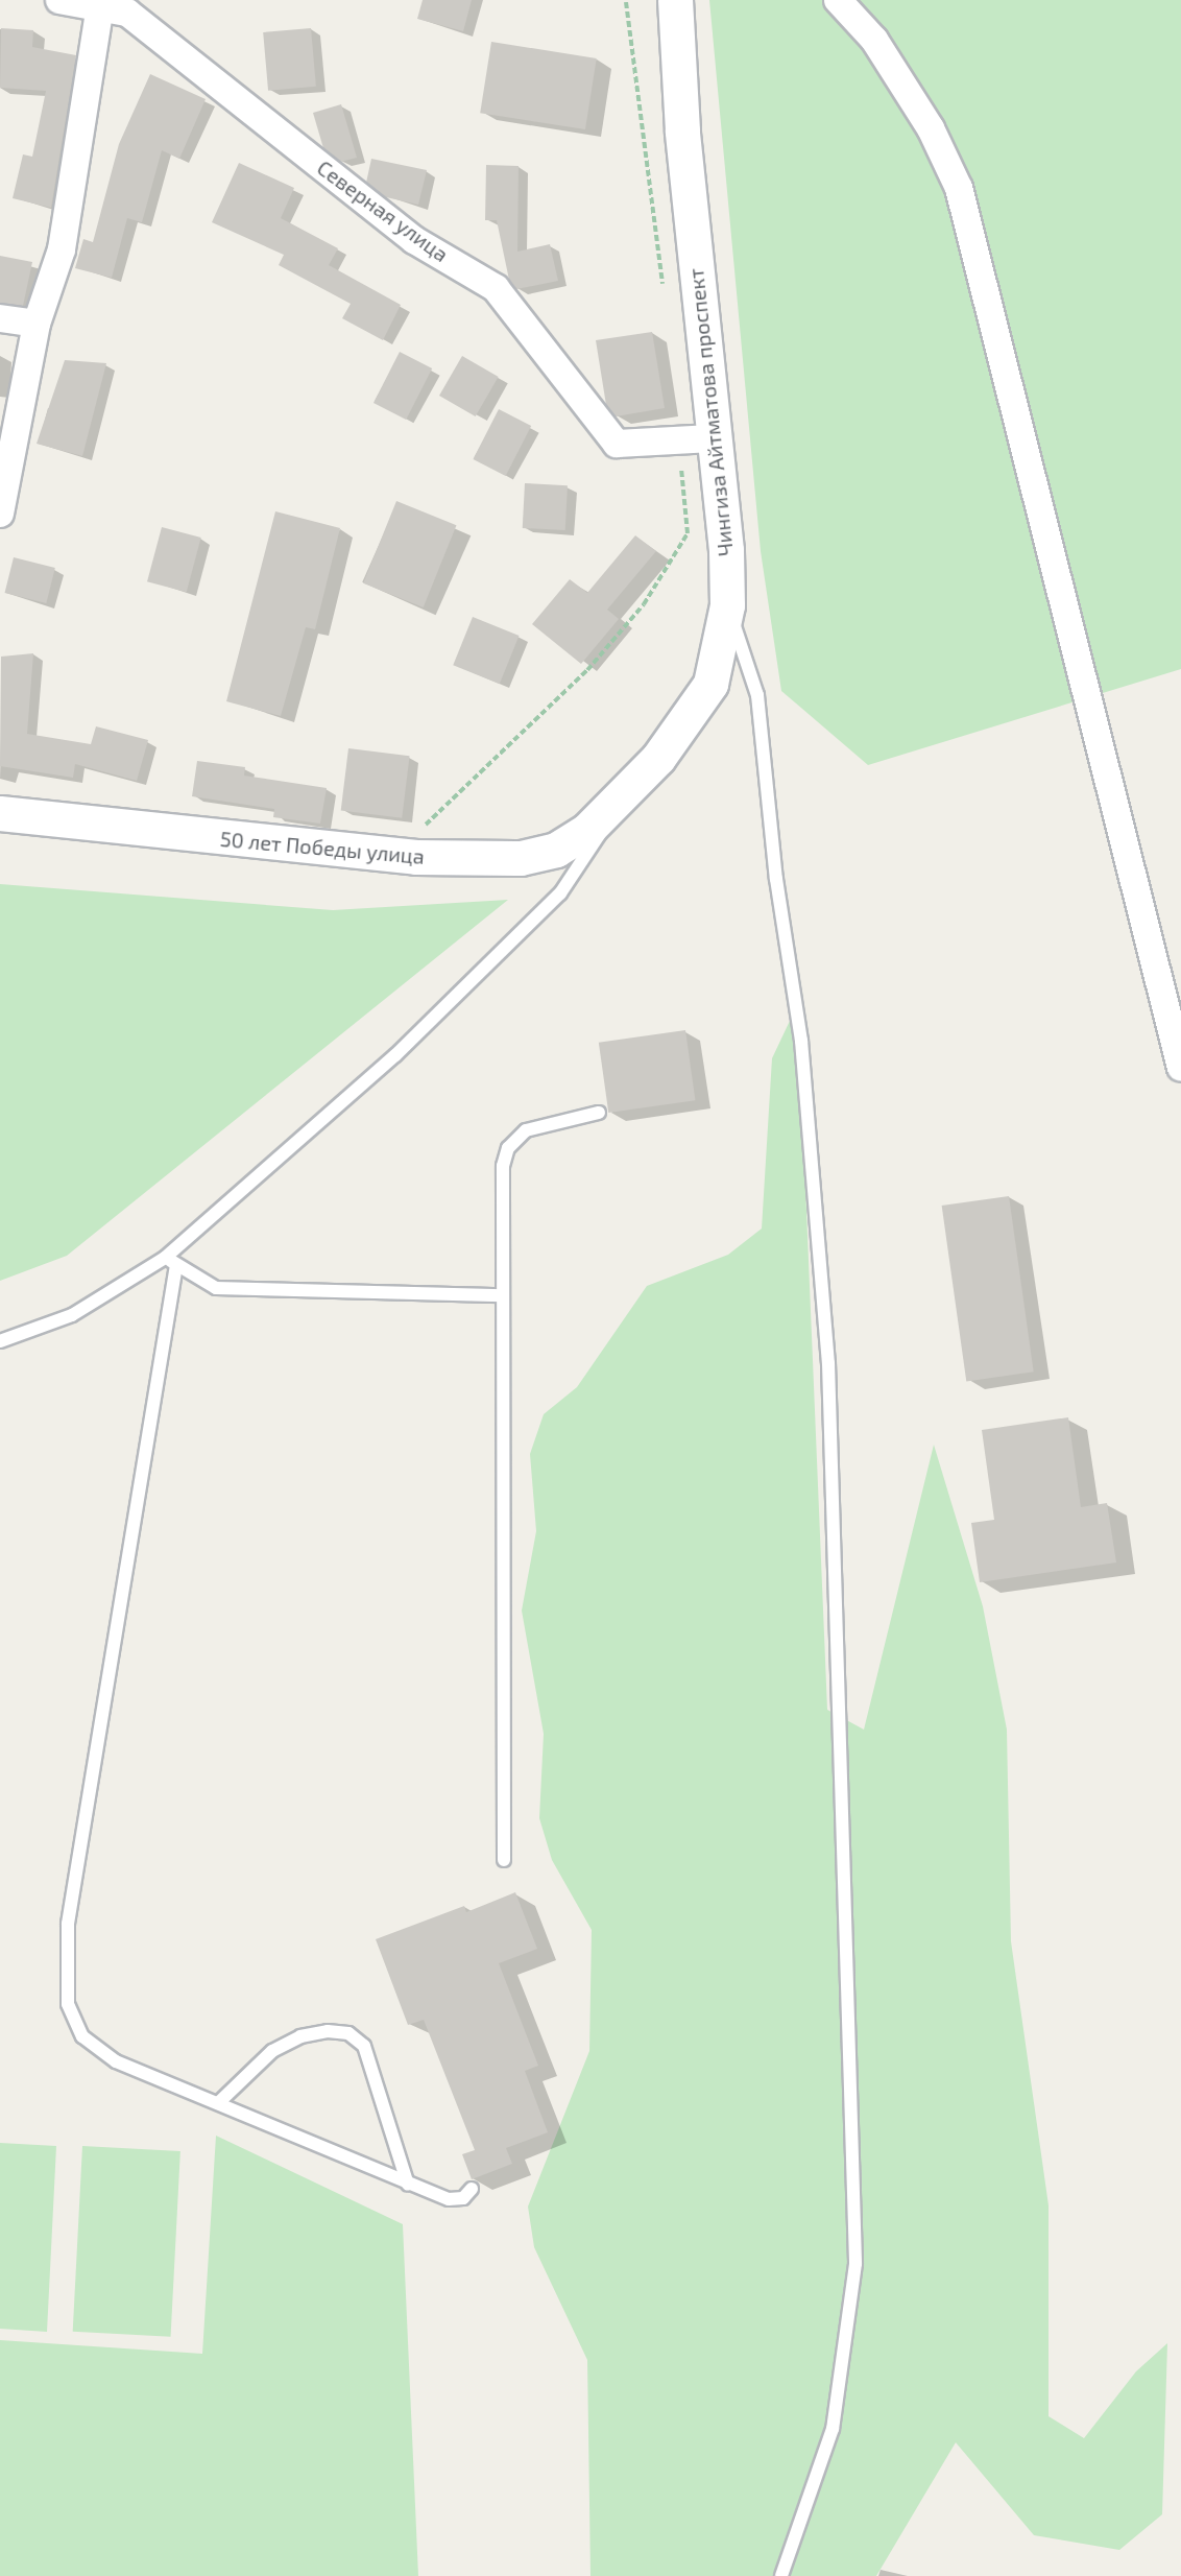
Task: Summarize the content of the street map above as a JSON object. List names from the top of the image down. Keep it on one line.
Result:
{"streets":{"main road":["Чингиза Айтматова проспект","50 лет Победы улица"],"street":["Северная улица"]},"crossings":[["Северная улица","Чингиза Айтматова проспект"],["Чингиза Айтматова проспект","50 лет Победы улица"]]}
